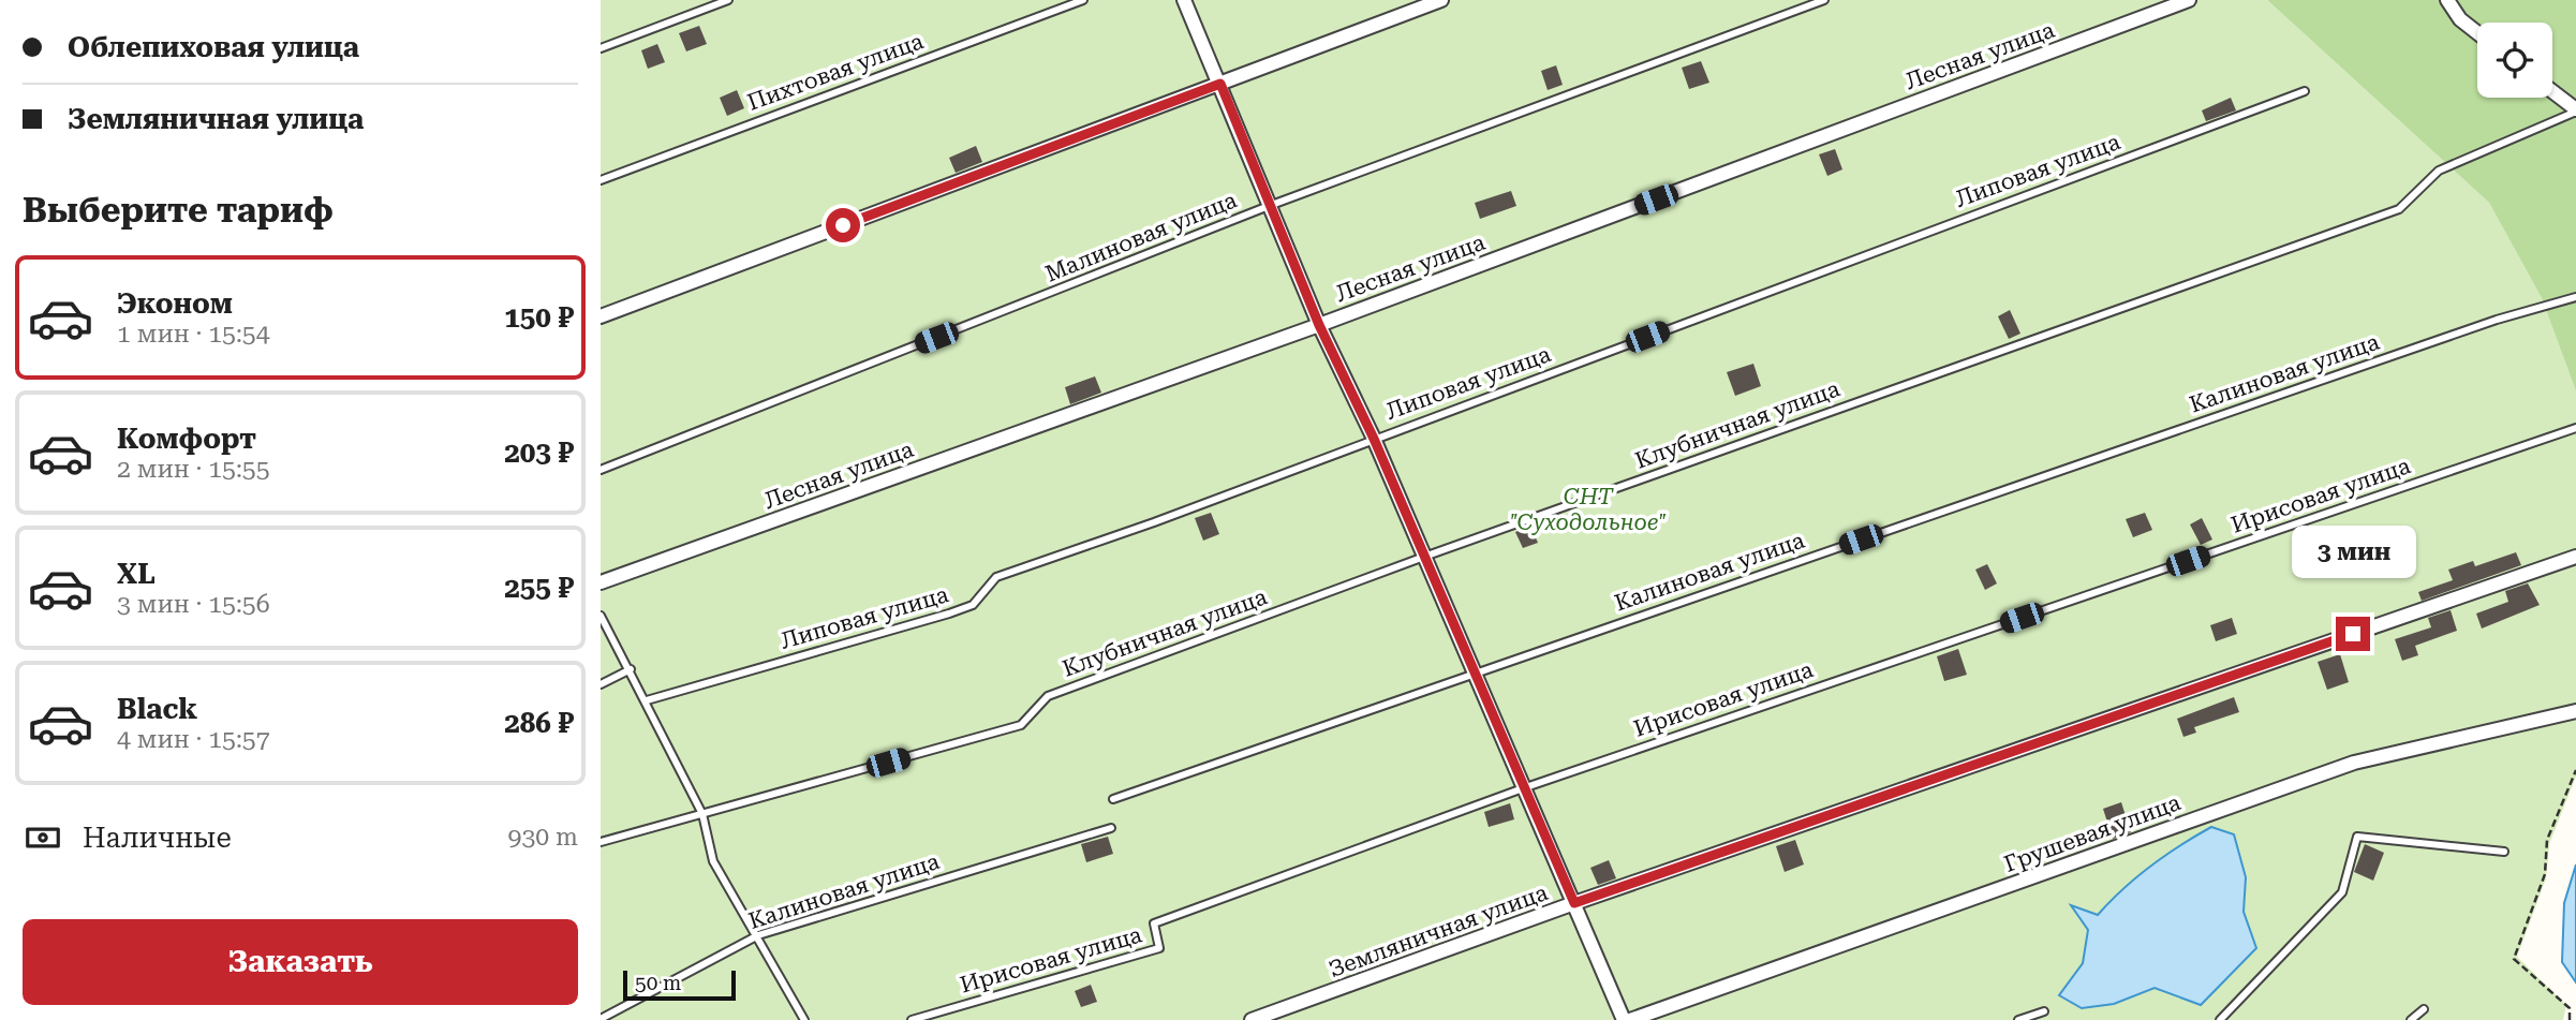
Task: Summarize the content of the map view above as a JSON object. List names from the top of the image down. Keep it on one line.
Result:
{"streets":{"street":["Лесная улица","Грушевая улица","Земляничная улица"],"lane":["Пихтовая улица","Липовая улица","Малиновая улица","Калиновая улица","Клубничная улица","Ирисовая улица"]},"parks":["СНТ \"Суходольное\""],"scale_bar":"50 m","page":{"banner":["Облепиховая улица","Земляничная улица"],"heading":"Выберите тариф","list":[{"name":"Эконом","note":"1 мин · 15:54","value":"150 ₽"},{"name":"Комфорт","note":"2 мин · 15:55","value":"203 ₽"},{"name":"XL","note":"3 мин · 15:56","value":"255 ₽"},{"name":"Black","note":"4 мин · 15:57","value":"286 ₽"}],"bubble":"3 мин","pay":["Наличные","930 m"],"buttons":"Заказать","scale":"50 m"}}
